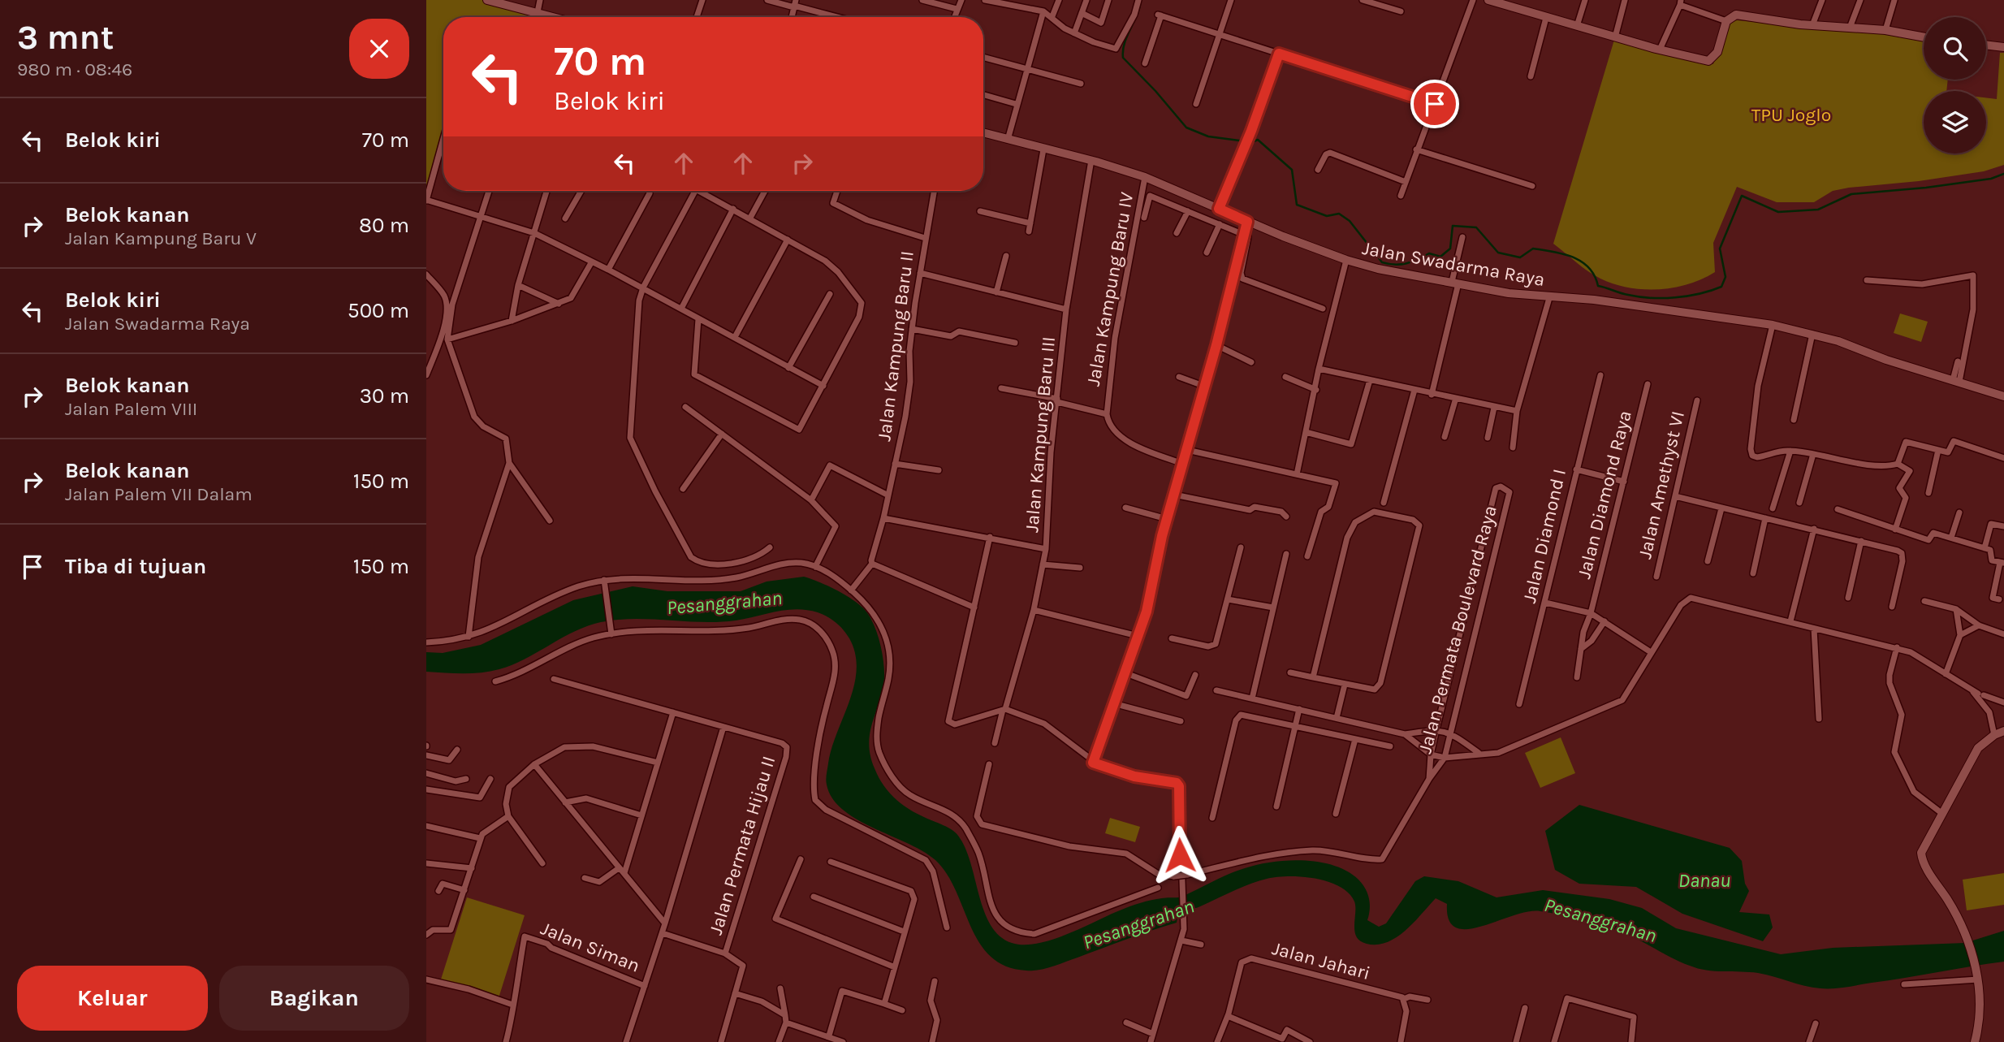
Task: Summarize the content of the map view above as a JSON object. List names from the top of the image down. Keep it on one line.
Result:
{"streets":{"main road":["Jalan Swadarma Raya"],"street":["Jalan Kampung Baru IV","Jalan Kampung Baru II","Jalan Kampung Baru III","Jalan Amethyst VI","Jalan Diamond Raya","Jalan Diamond I","Jalan Permata Boulevard Raya","Jalan Permata Hijau II","Jalan Siman","Jalan Jahari"]},"crossings":[["Jalan Swadarma Raya","Jalan Kampung Baru IV"],["Jalan Swadarma Raya","Jalan Kampung Baru III"]],"water":["Pesanggrahan","Danau"],"parks":["TPU Joglo"],"page":{"heading":["3 mnt","980 m · 08:46"],"turn":["70 m","Belok kiri"],"list":[{"name":"Belok kiri","value":"70 m"},{"name":"Belok kanan","note":"Jalan Kampung Baru V","value":"80 m"},{"name":"Belok kiri","note":"Jalan Swadarma Raya","value":"500 m"},{"name":"Belok kanan","note":"Jalan Palem VIII","value":"30 m"},{"name":"Belok kanan","note":"Jalan Palem VII Dalam","value":"150 m"},{"name":"Tiba di tujuan","value":"150 m"}],"buttons":["Keluar","Bagikan"]}}
